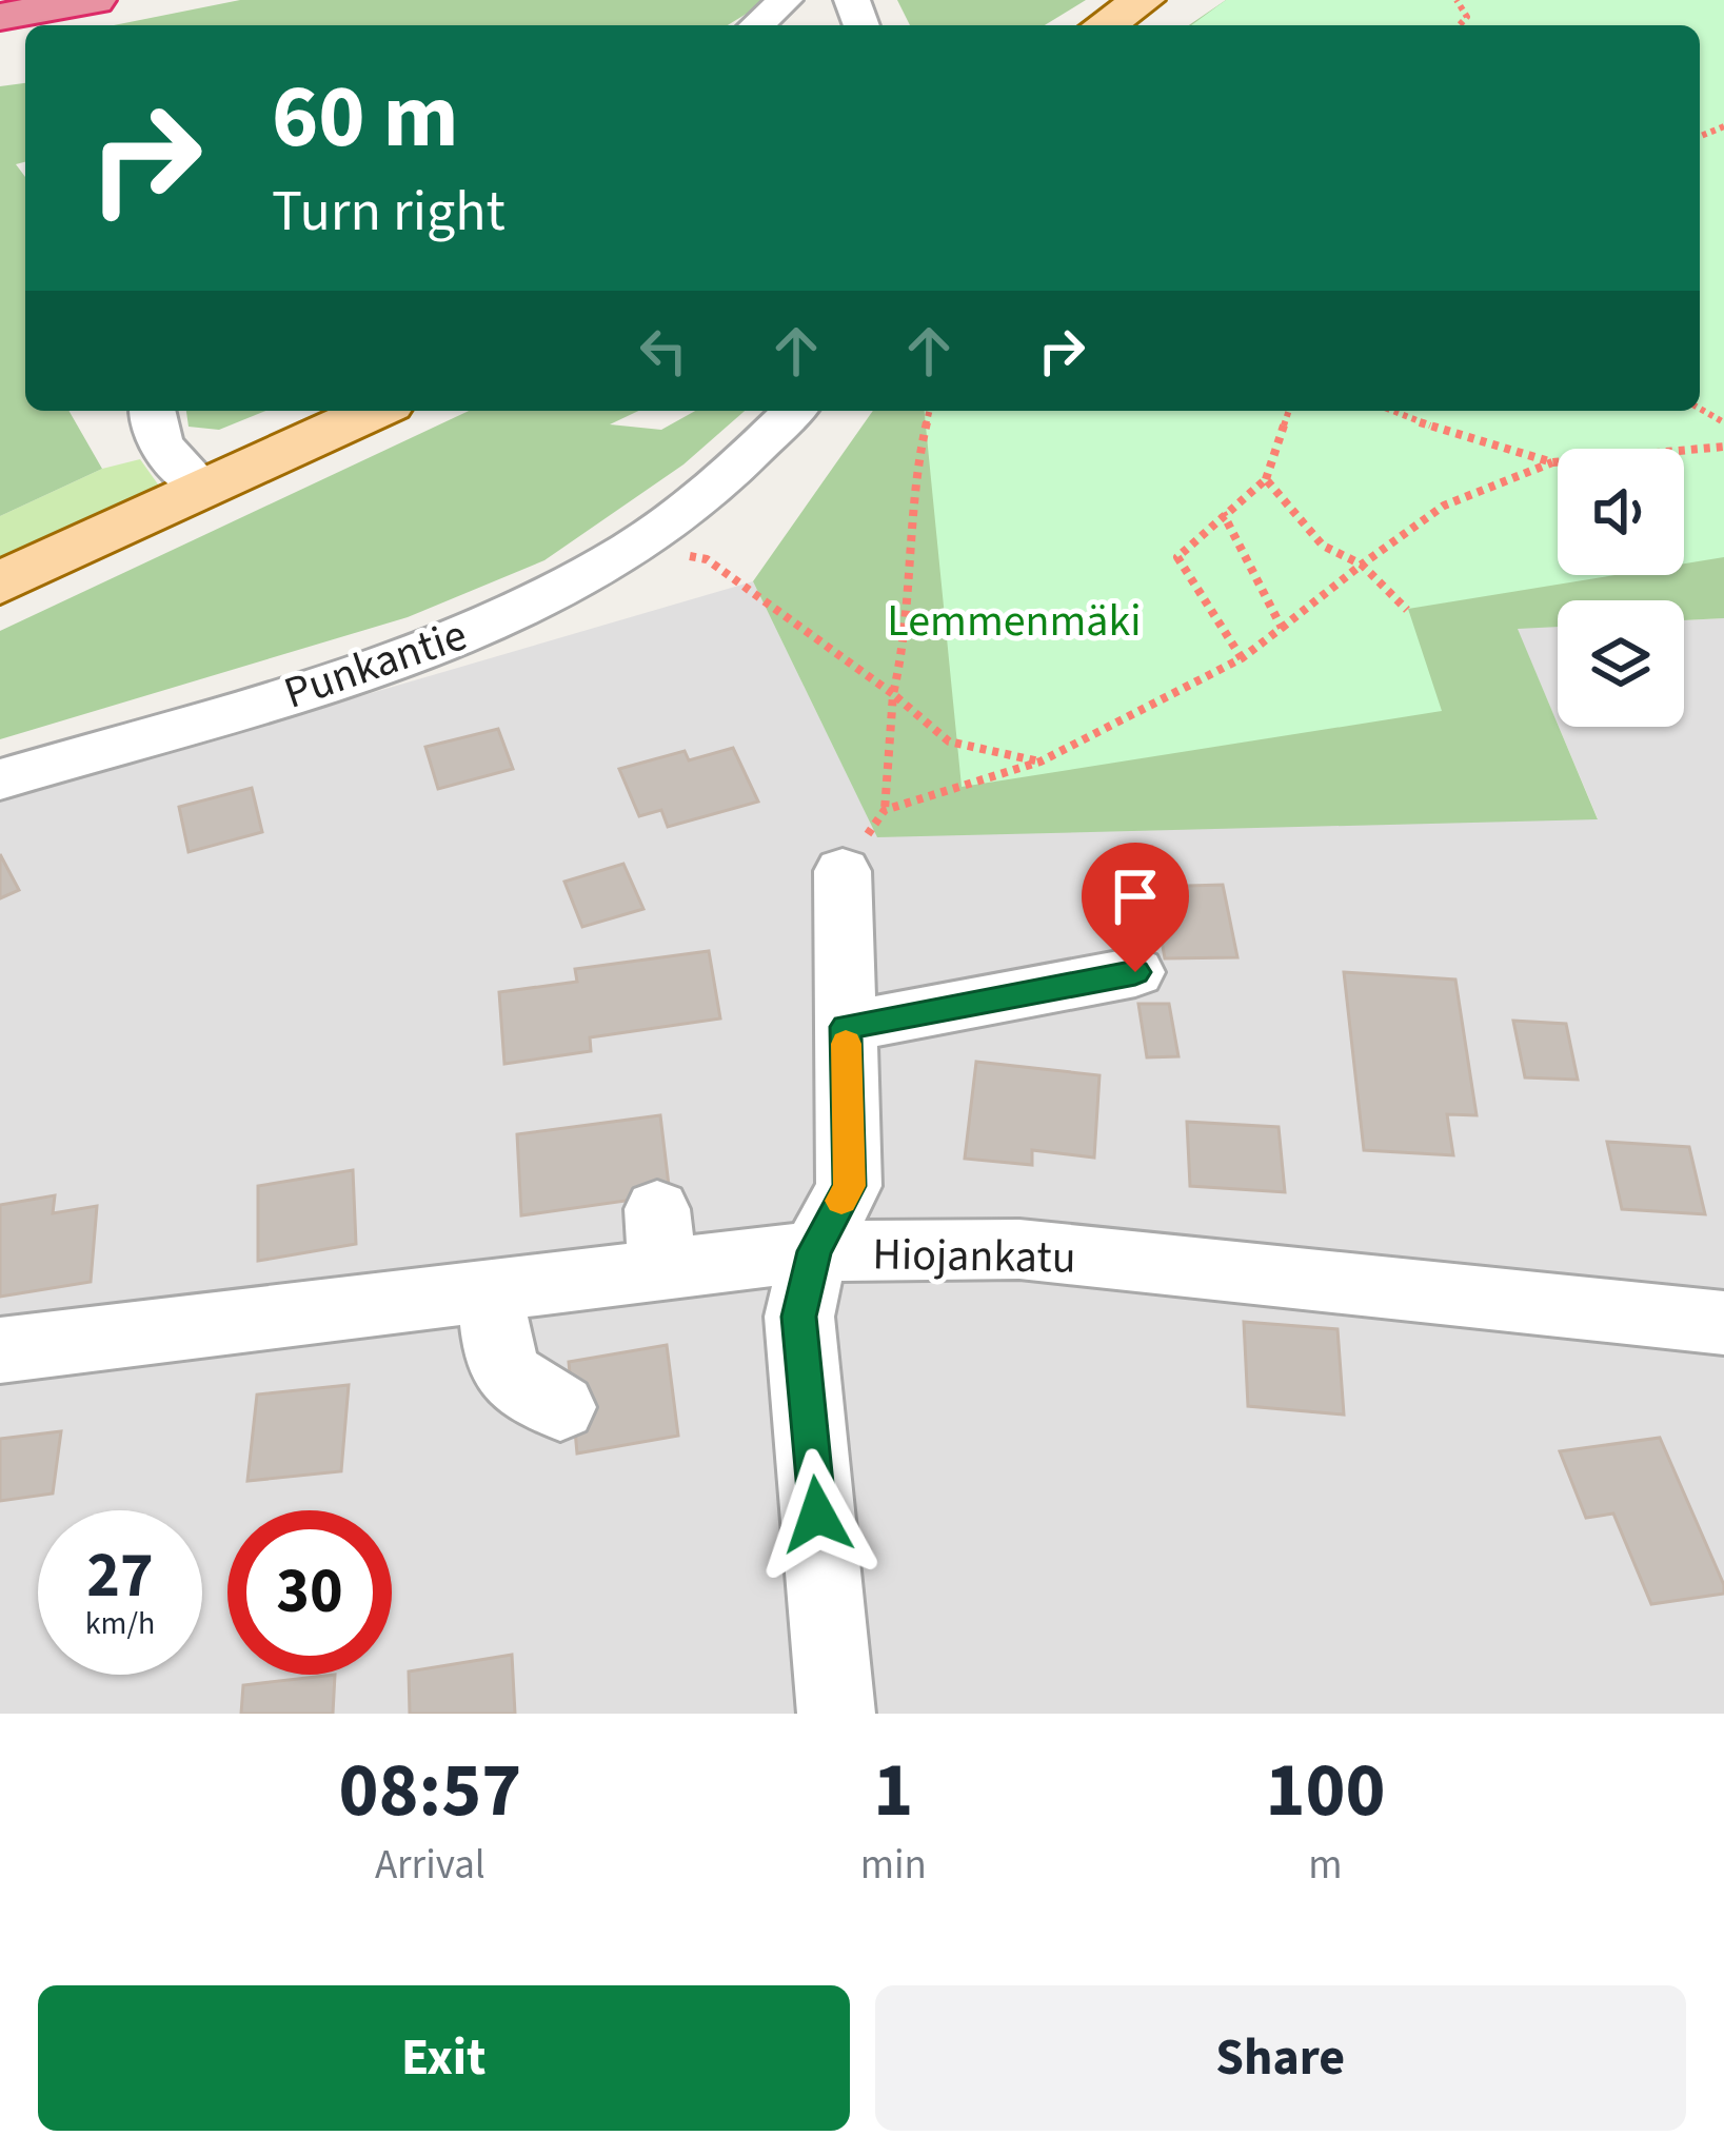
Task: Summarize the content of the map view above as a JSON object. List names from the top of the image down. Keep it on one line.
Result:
{"streets":{"street":["Punkantie","Hiojankatu"]},"parks":["Lemmenmäki"],"page":{"turn":["60 m","Turn right"],"speed":"27 km/h","limit":"30","eta":["08:57","Arrival","1","min","100","m"],"buttons":["Exit","Share"]}}
